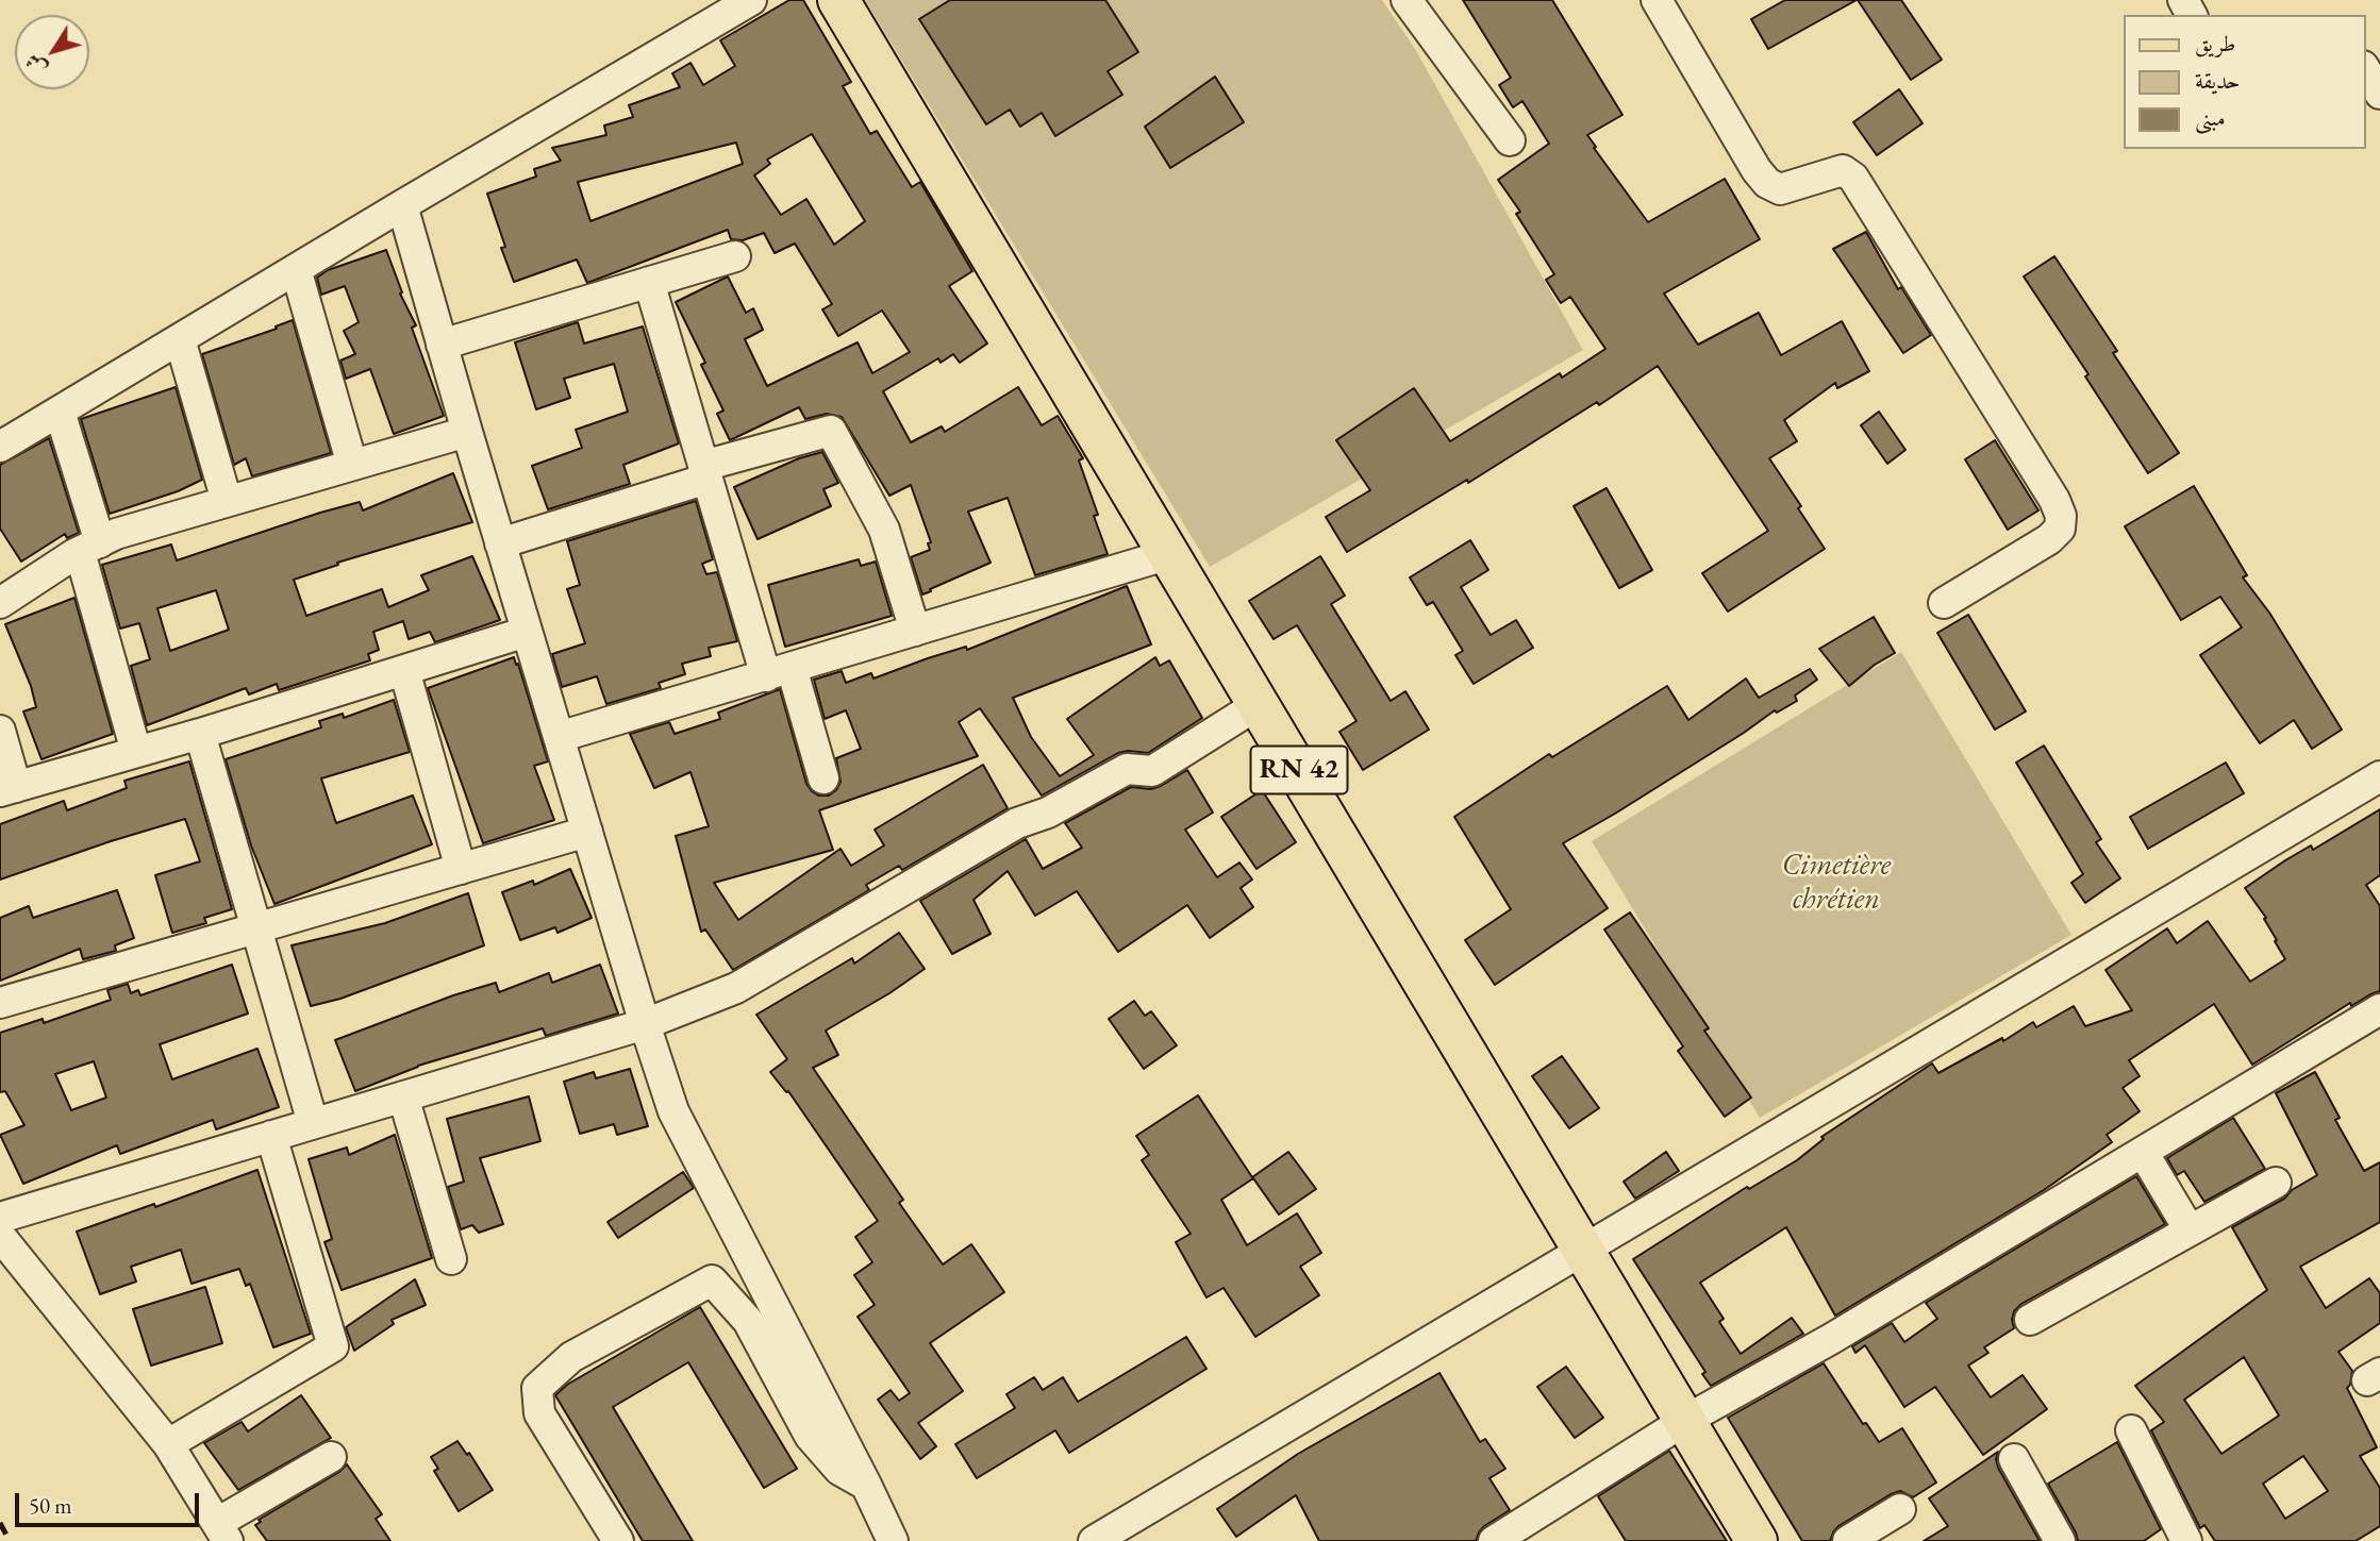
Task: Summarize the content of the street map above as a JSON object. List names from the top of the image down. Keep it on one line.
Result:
{"streets":{"main road":["RN 42"]},"parks":["Cimetière chrétien"],"legend":["طريق","حديقة","مبنى"],"scale_bar":"50 m","north":"bottom left"}
